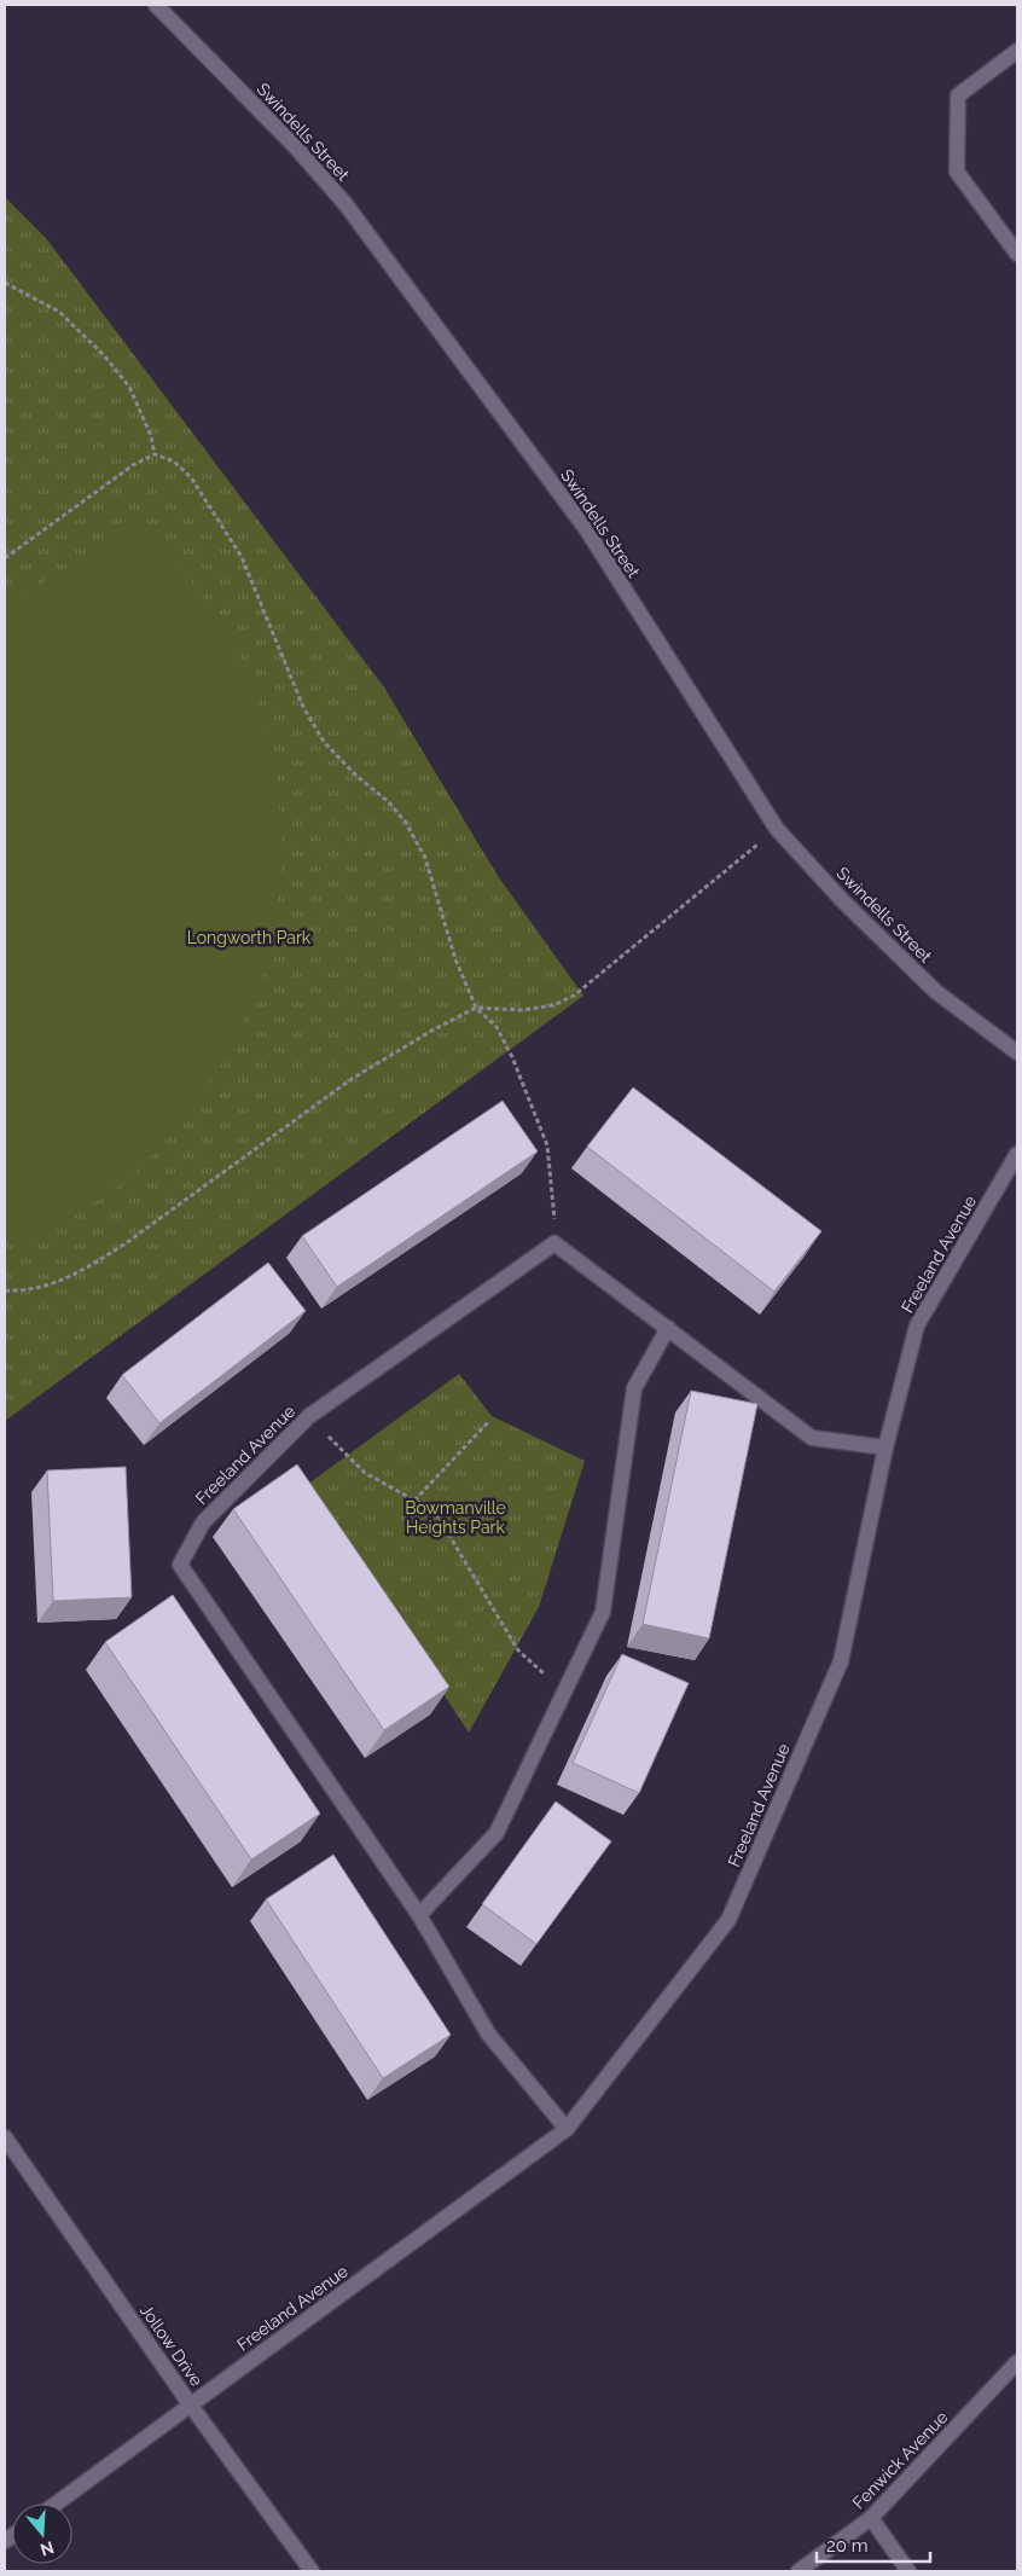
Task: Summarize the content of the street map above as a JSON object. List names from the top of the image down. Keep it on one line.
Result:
{"streets":{"street":["Swindells Street","Freeland Avenue","Jollow Drive","Fenwick Avenue"]},"crossings":[["Freeland Avenue","Jollow Drive"]],"parks":["Longworth Park","Bowmanville Heights Park"],"scale_bar":"20 m","north":"bottom"}
